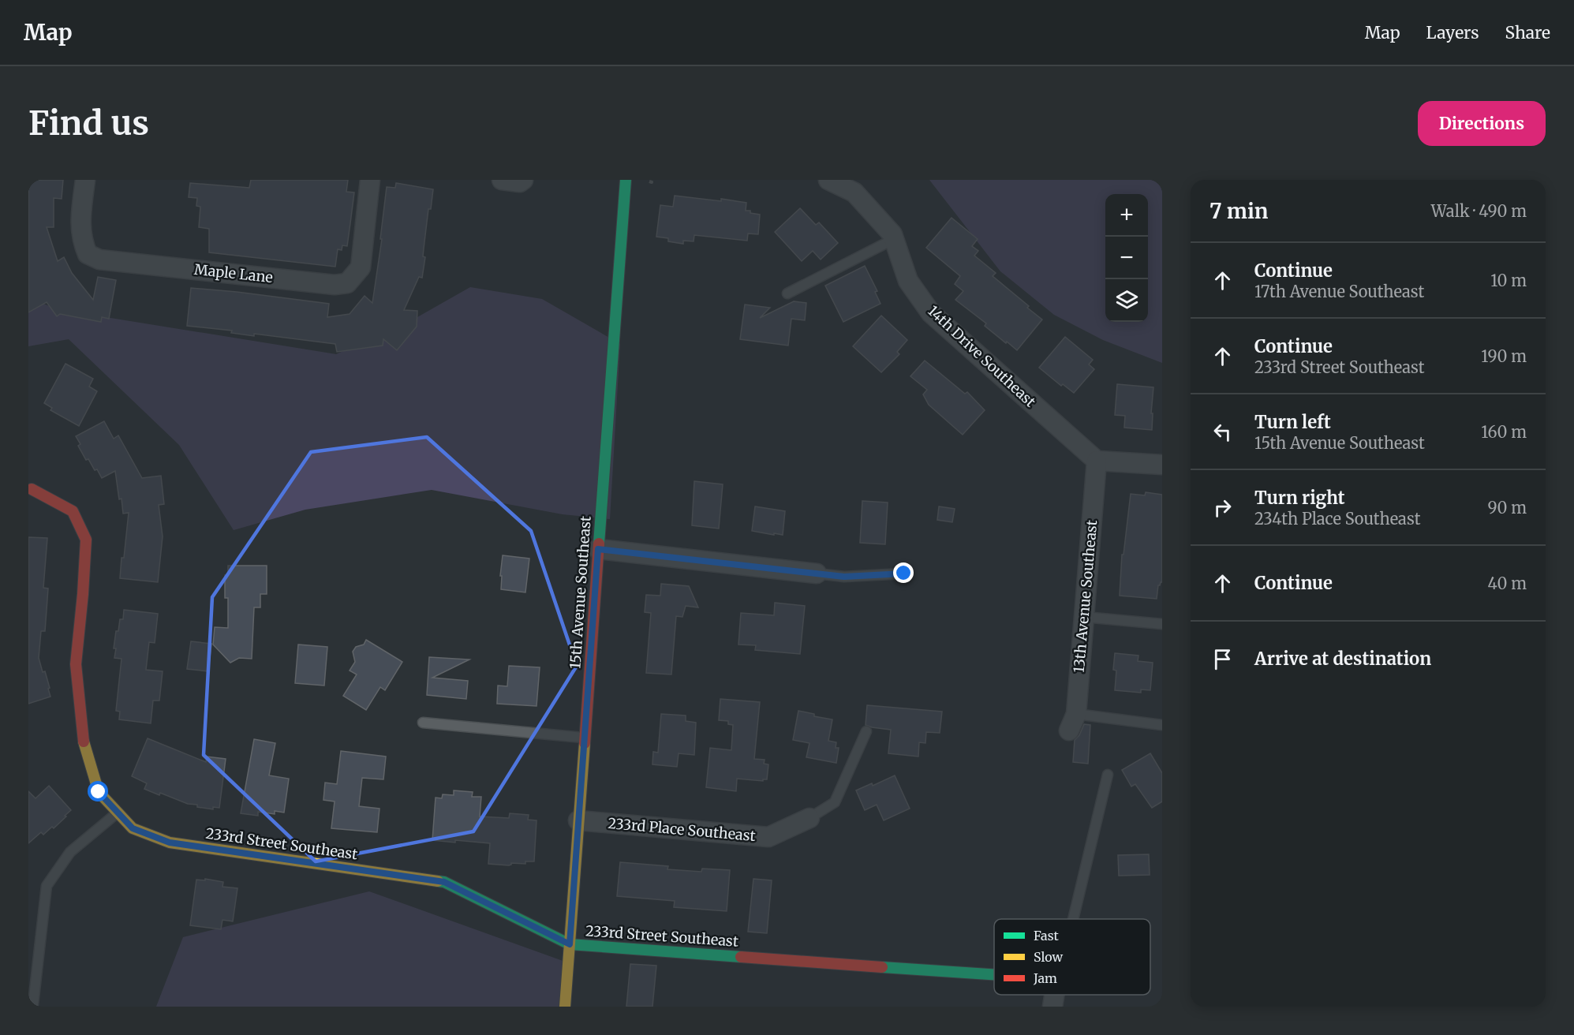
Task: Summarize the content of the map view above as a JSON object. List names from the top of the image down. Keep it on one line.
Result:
{"streets":{"street":["Maple Lane","14th Drive Southeast","15th Avenue Southeast","13th Avenue Southeast","233rd Place Southeast","233rd Street Southeast"]},"crossings":[["14th Drive Southeast","13th Avenue Southeast"],["15th Avenue Southeast","233rd Place Southeast"],["15th Avenue Southeast","233rd Street Southeast"]],"legend":["Fast","Slow","Jam"],"page":{"header":"Map","nav":["Map","Layers","Share"],"buttons":"Directions","title":"Find us","heading":["7 min","Walk · 490 m"],"map_buttons":["+","−"],"list":[["Continue","17th Avenue Southeast","10 m"],["Continue","233rd Street Southeast","190 m"],["Turn left","15th Avenue Southeast","160 m"],["Turn right","234th Place Southeast","90 m"],["Continue","40 m"],"Arrive at destination"]}}
